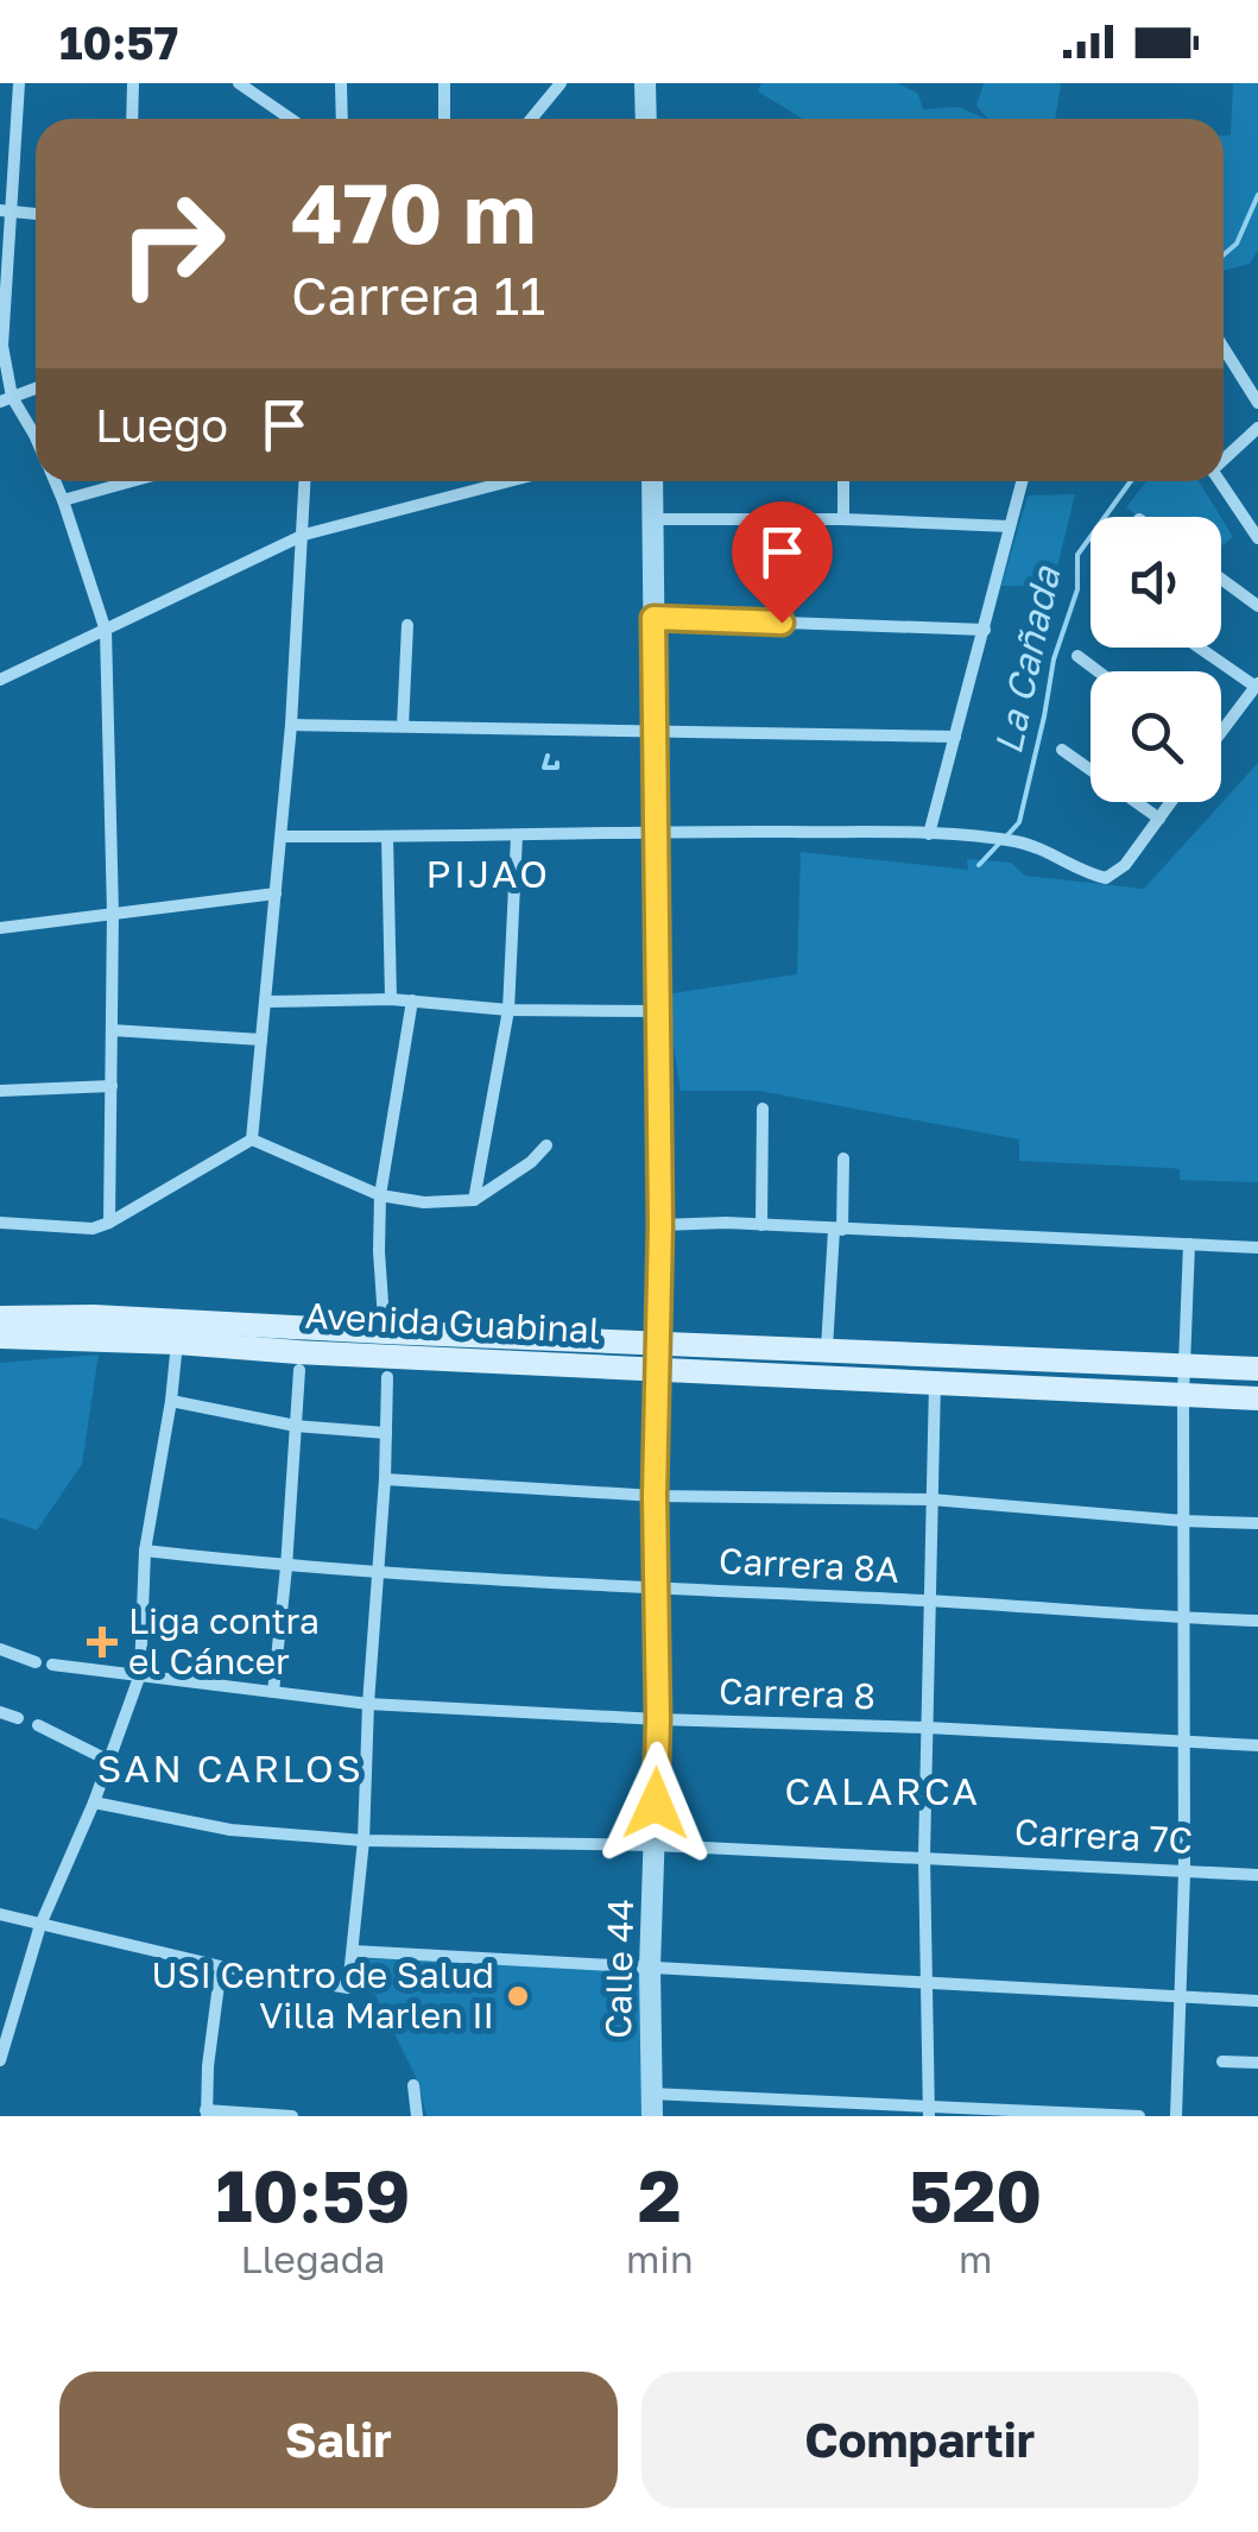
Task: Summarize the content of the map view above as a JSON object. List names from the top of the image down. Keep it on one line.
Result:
{"streets":{"main road":["Avenida Guabinal"],"street":["Carrera 8A","Carrera 8","Carrera 7C","Calle 44"]},"crossings":[["Avenida Guabinal","Calle 44"],["Carrera 8A","Calle 44"],["Carrera 8","Calle 44"],["Carrera 7C","Calle 44"]],"districts":["PIJAO","SAN CARLOS","CALARCA"],"water":["La Cañada"],"places":{"health":["Liga contra el Cáncer"],"other":["USI Centro de Salud Villa Marlen II"]},"page":{"status":"10:57","turn":["470 m","Carrera 11"],"then":"Luego","eta":["10:59","Llegada","2","min","520","m"],"buttons":["Salir","Compartir"]}}
